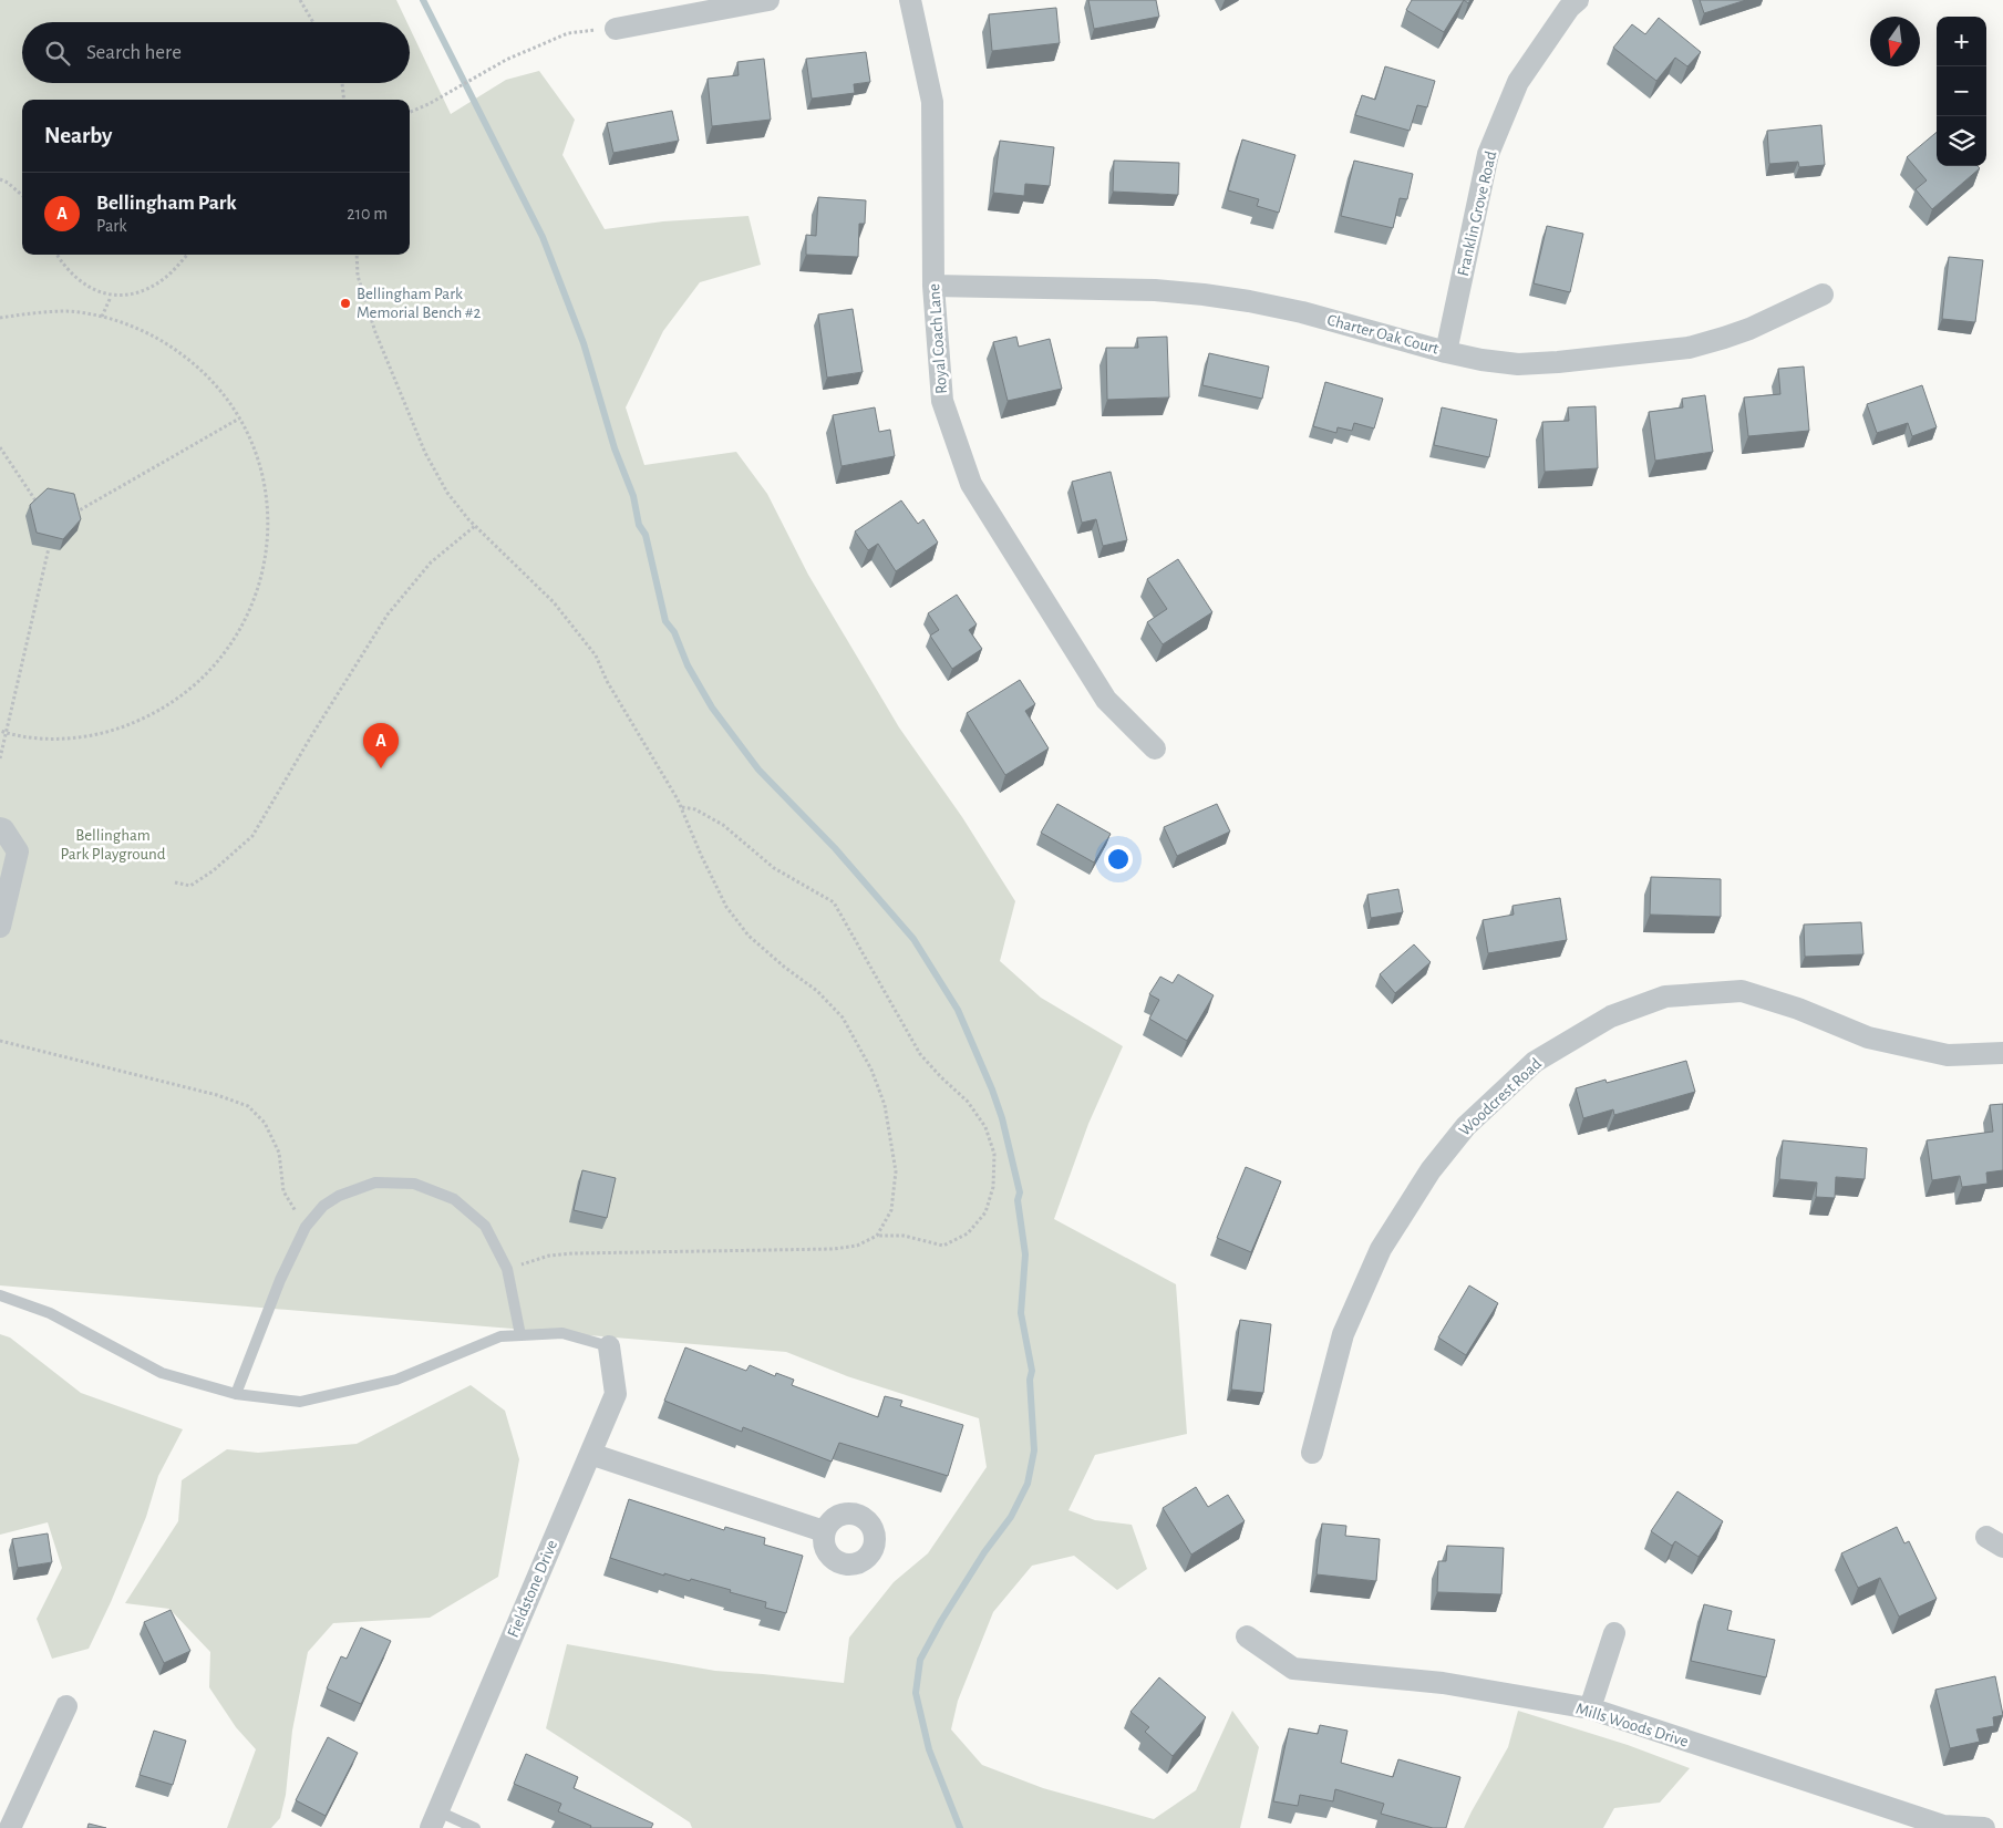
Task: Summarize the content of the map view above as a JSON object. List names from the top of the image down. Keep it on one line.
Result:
{"streets":{"street":["Franklin Grove Road","Charter Oak Court","Royal Coach Lane","Woodcrest Road","Fieldstone Drive","Mills Woods Drive"]},"crossings":[["Franklin Grove Road","Charter Oak Court"],["Charter Oak Court","Royal Coach Lane"]],"parks":["Bellingham Park Playground"],"places":["Bellingham Park Memorial Bench #2"],"north":"bottom","page":{"map_buttons":["+","−"],"search":"Search here","heading":"Nearby","list":[{"mark":"A","name":"Bellingham Park","note":"Park","value":"210 m"}],"pins":"A"}}
